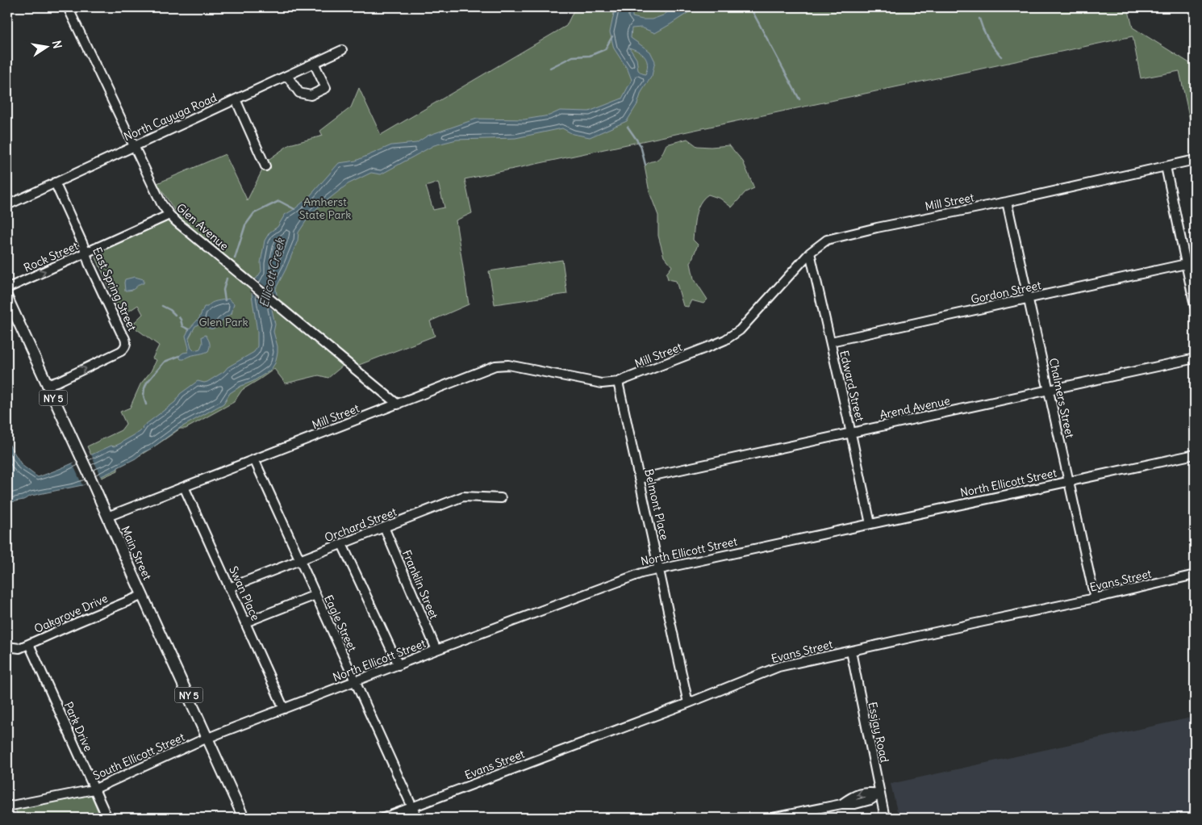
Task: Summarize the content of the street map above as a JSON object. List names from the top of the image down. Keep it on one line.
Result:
{"streets":{"main road":["NY 5","Main Street"],"street":["North Cayuga Road","Mill Street","Glen Avenue","Rock Street","East Spring Street","Gordon Street","Edward Street","Chalmers Street","Arend Avenue","North Ellicott Street","Belmont Place","Orchard Street","Evans Street","Franklin Street","Swan Place","Oakgrove Drive","Eagle Street","Park Drive","Essjay Road","South Ellicott Street"]},"crossings":[["North Cayuga Road","Glen Avenue"],["North Cayuga Road","East Spring Street"],["Mill Street","Glen Avenue"],["Mill Street","Edward Street"],["Mill Street","Chalmers Street"],["Mill Street","Belmont Place"],["Mill Street","Main Street"],["Mill Street","Swan Place"],["Mill Street","Eagle Street"],["Glen Avenue","Rock Street"],["Rock Street","East Spring Street"],["East Spring Street","Main Street"],["Gordon Street","Edward Street"],["Gordon Street","Chalmers Street"],["Edward Street","Arend Avenue"],["Edward Street","North Ellicott Street"],["Chalmers Street","Arend Avenue"],["Chalmers Street","North Ellicott Street"],["Chalmers Street","Evans Street"],["Arend Avenue","Belmont Place"],["North Ellicott Street","Belmont Place"],["North Ellicott Street","Main Street"],["North Ellicott Street","Franklin Street"],["North Ellicott Street","Swan Place"],["North Ellicott Street","Eagle Street"],["North Ellicott Street","South Ellicott Street"],["Belmont Place","Evans Street"],["Orchard Street","Franklin Street"],["Orchard Street","Swan Place"],["Orchard Street","Eagle Street"],["Main Street","Oakgrove Drive"],["Main Street","South Ellicott Street"],["Evans Street","Eagle Street"],["Evans Street","Essjay Road"],["Oakgrove Drive","Park Drive"],["Park Drive","South Ellicott Street"]],"one_way":["Rock Street"],"water":["Ellicott Creek"],"parks":["Amherst State Park","Glen Park"],"north":"right"}
